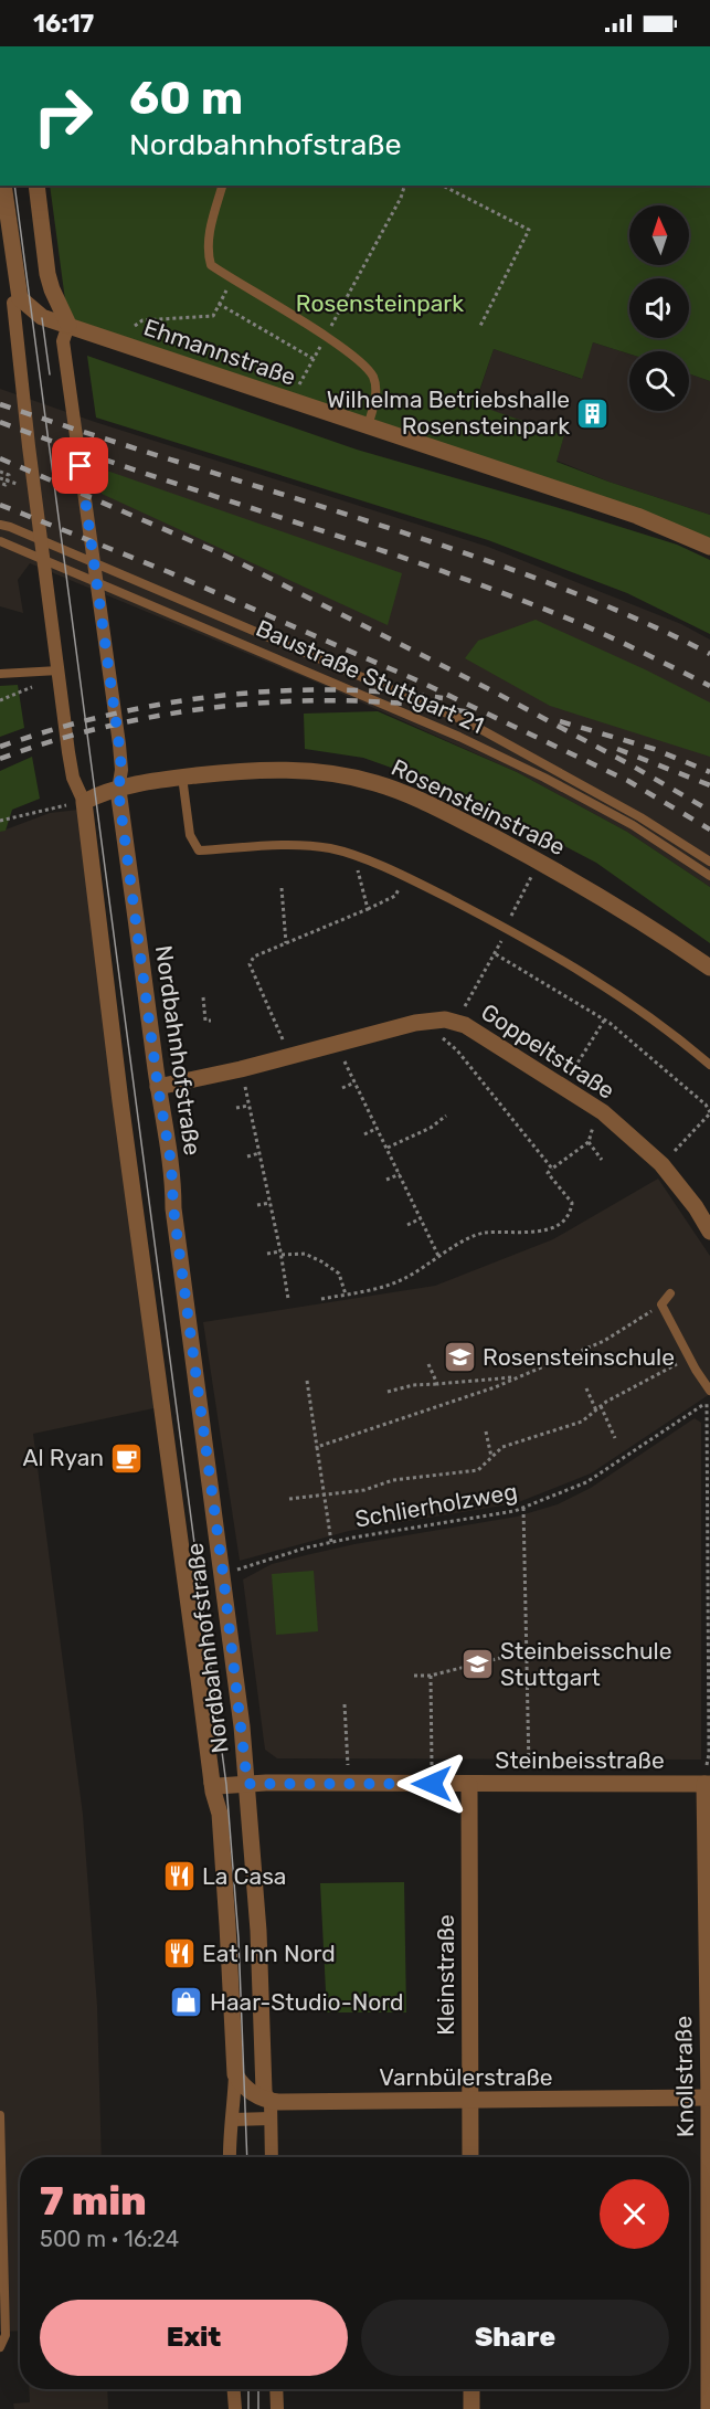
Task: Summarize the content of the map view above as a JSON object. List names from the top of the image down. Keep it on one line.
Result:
{"streets":{"street":["Ehmannstraße","Rosensteinstraße","Nordbahnhofstraße","Goppeltstraße","Steinbeisstraße","Kleinstraße","Knollstraße","Varnbülerstraße"],"lane":["Baustraße Stuttgart 21"],"path":["Schlierholzweg"]},"crossings":[["Ehmannstraße","Nordbahnhofstraße"],["Rosensteinstraße","Nordbahnhofstraße"],["Nordbahnhofstraße","Goppeltstraße"],["Nordbahnhofstraße","Schlierholzweg"],["Nordbahnhofstraße","Steinbeisstraße"],["Nordbahnhofstraße","Varnbülerstraße"],["Steinbeisstraße","Kleinstraße"],["Steinbeisstraße","Knollstraße"],["Kleinstraße","Varnbülerstraße"],["Knollstraße","Varnbülerstraße"]],"parks":["Rosensteinpark"],"places":{"building":["Wilhelma Betriebshalle Rosensteinpark"],"school or university":["Rosensteinschule","Steinbeisschule Stuttgart"],"cafe":["Al Ryan"],"restaurant":["La Casa","Eat Inn Nord"],"shop":["Haar-Studio-Nord"]},"north":"top","page":{"status":"16:17","turn":["60 m","Nordbahnhofstraße"],"heading":["7 min","500 m · 16:24"],"buttons":["Exit","Share"]}}
